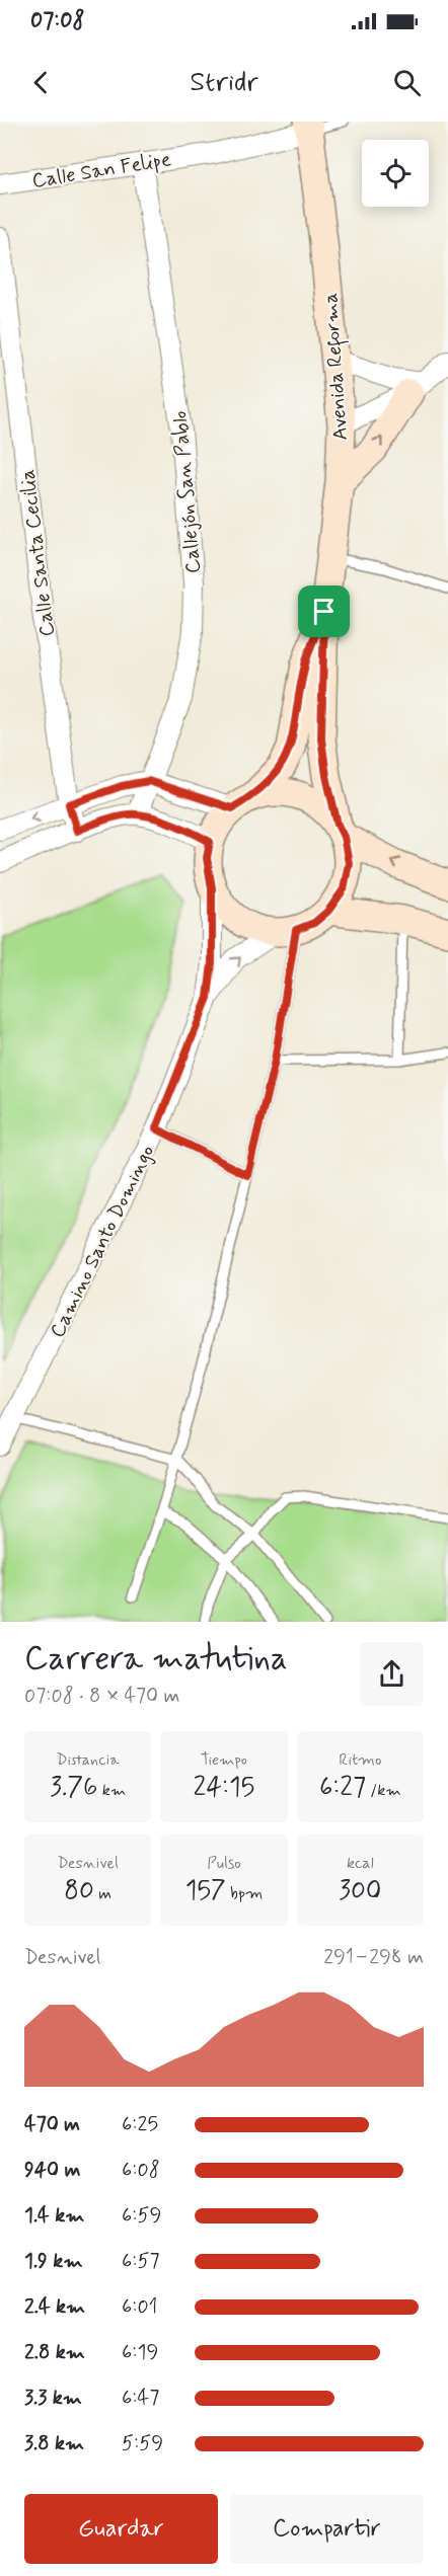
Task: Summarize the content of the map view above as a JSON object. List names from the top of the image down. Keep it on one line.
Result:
{"streets":{"street":["Calle San Felipe","Avenida Reforma","Callejón San Pablo","Calle Santa Cecilia","Camino Santo Domingo"]},"crossings":[["Calle San Felipe","Avenida Reforma"],["Calle San Felipe","Callejón San Pablo"],["Avenida Reforma","Camino Santo Domingo"]],"page":{"status":"07:08","header":"Stridr","heading":["Carrera matutina","07:08 · 8 × 470 m"],"stats":[["Distancia","3.76 km"],["Tiempo","24:15"],["Ritmo","6:27 /km"],["Desnivel","80 m"],["Pulso","157 bpm"],["kcal","300"]],"chart":["Desnivel","291–298 m"],"list":[{"name":"470 m","note":"6:25"},{"name":"940 m","note":"6:08"},{"name":"1.4 km","note":"6:59"},{"name":"1.9 km","note":"6:57"},{"name":"2.4 km","note":"6:01"},{"name":"2.8 km","note":"6:19"},{"name":"3.3 km","note":"6:47"},{"name":"3.8 km","note":"5:59"}],"buttons":["Guardar","Compartir"]}}
